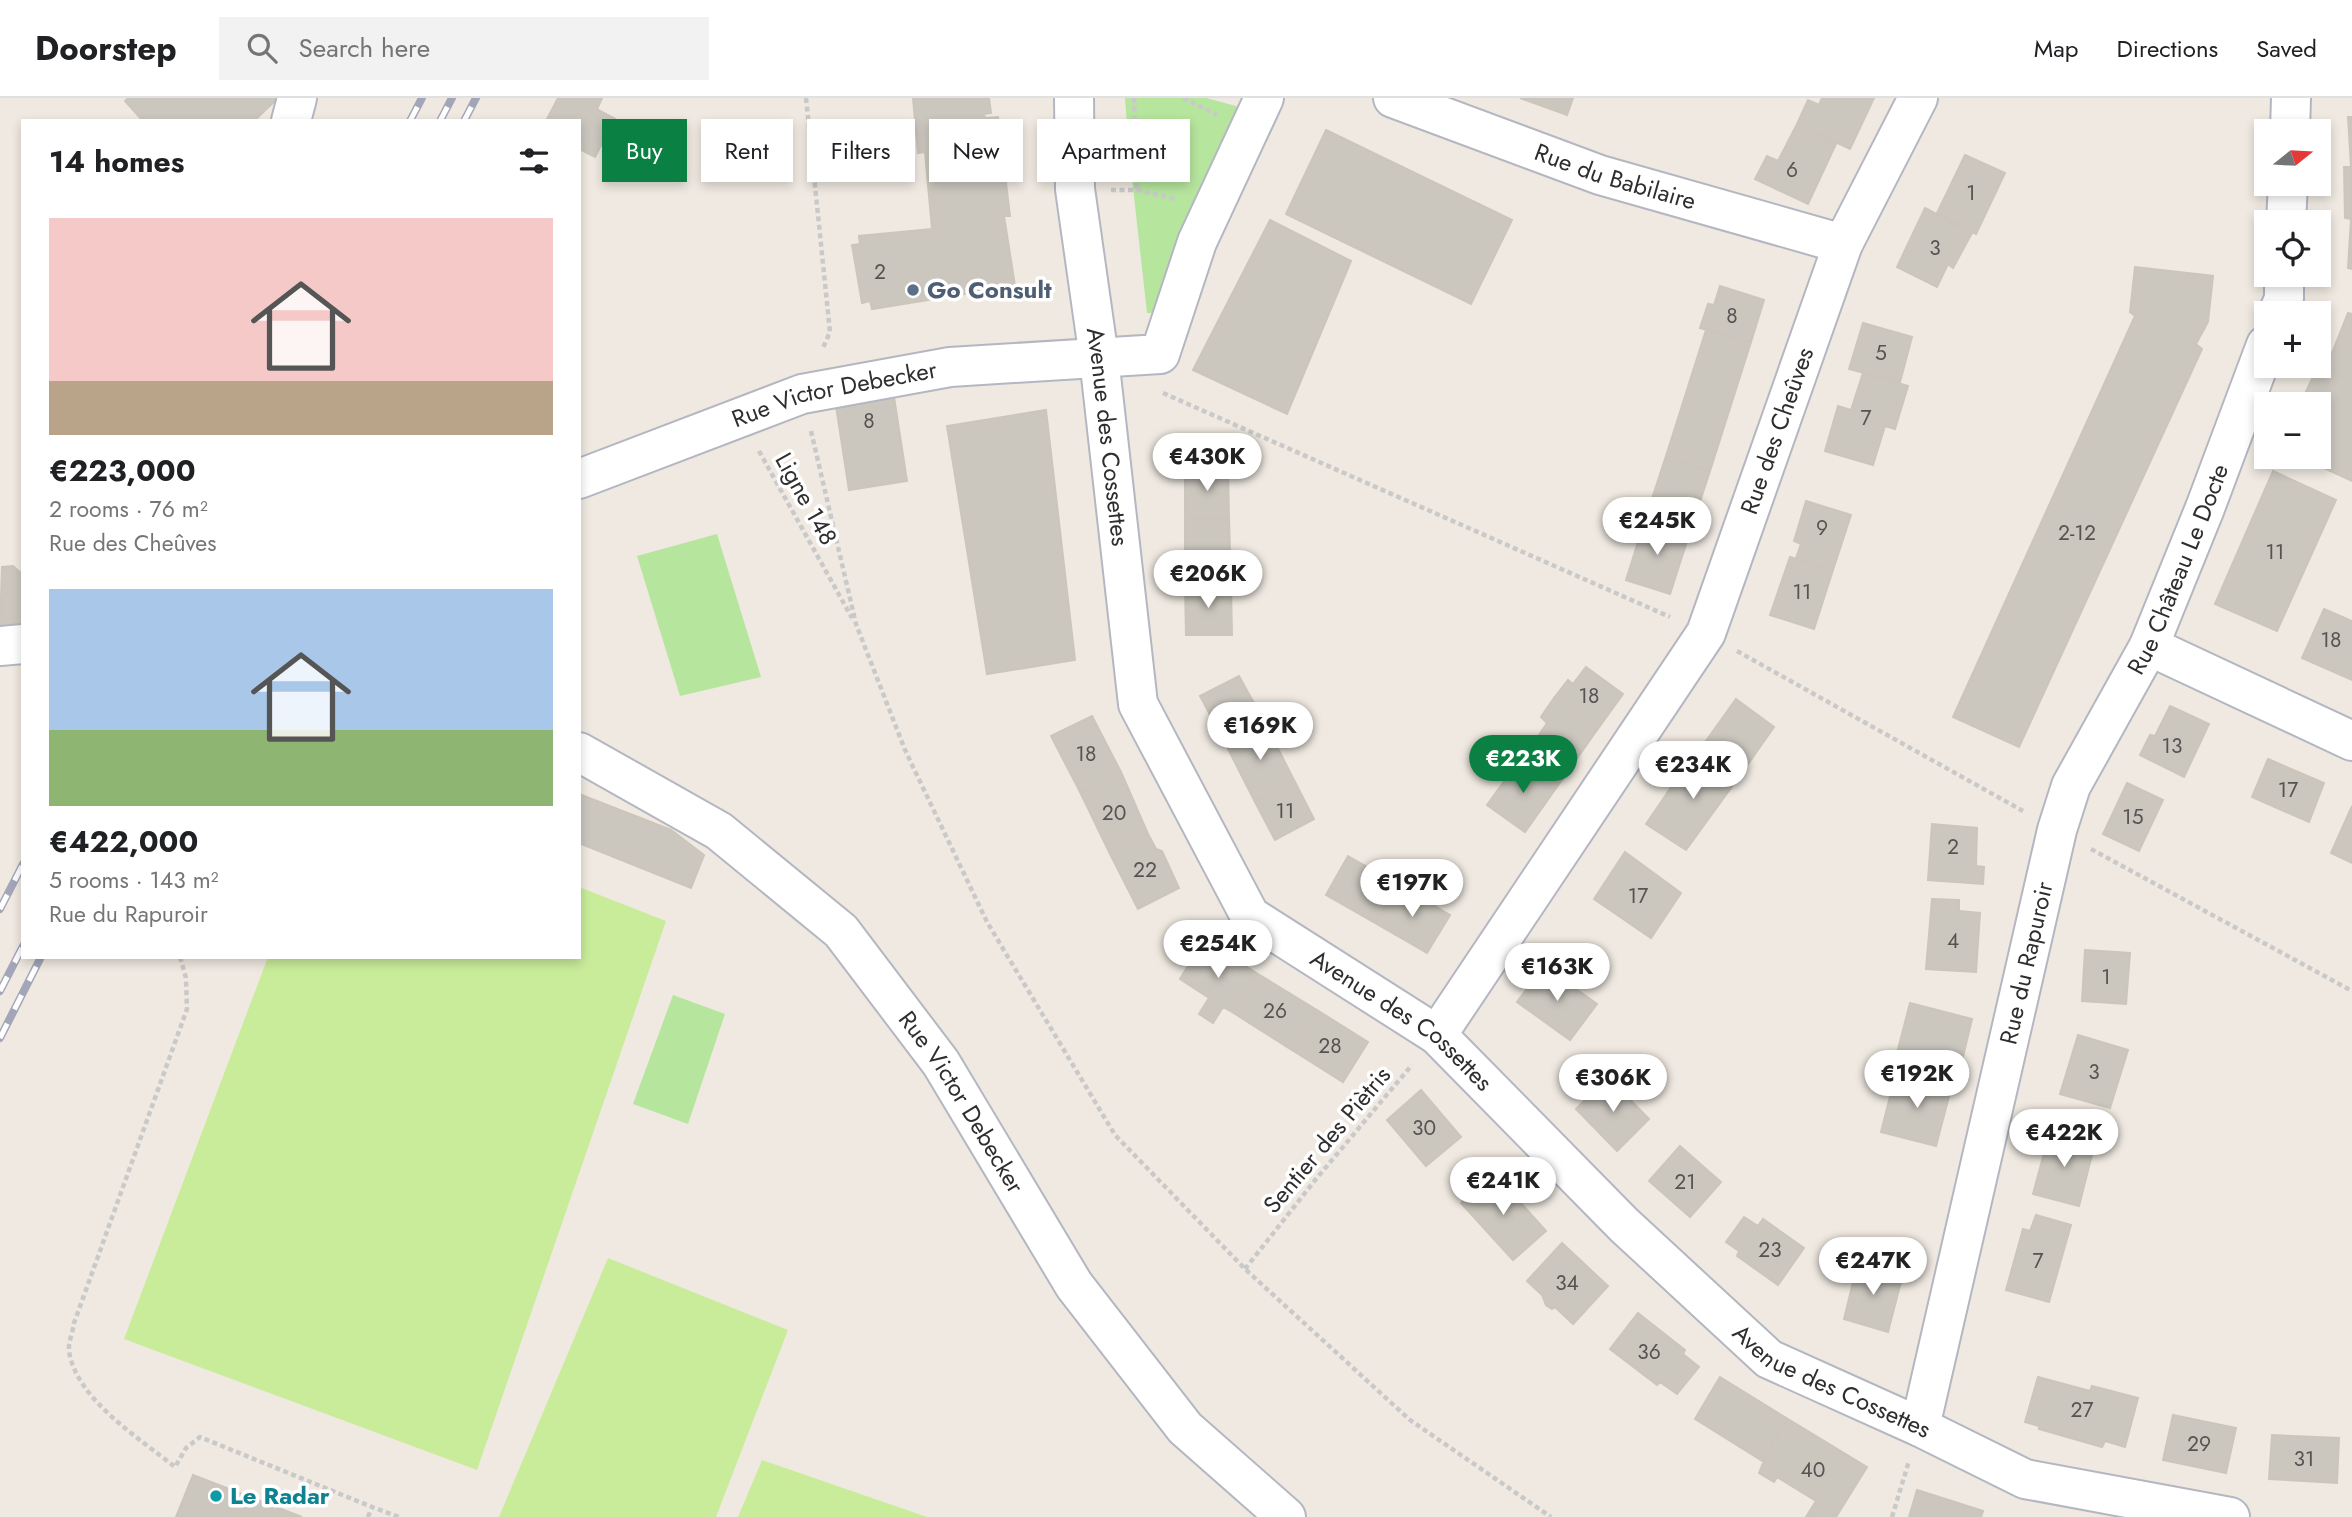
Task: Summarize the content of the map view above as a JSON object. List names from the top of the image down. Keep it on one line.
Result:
{"streets":{"street":["Rue du Babilaire","Rue Victor Debecker","Rue des Cheûves","Avenue des Cossettes","Rue Château Le Docte","Rue du Rapuroir"],"path":["Ligne 148","Sentier des Piètris"]},"crossings":[["Rue du Babilaire","Rue des Cheûves"],["Rue Victor Debecker","Avenue des Cossettes"],["Rue des Cheûves","Avenue des Cossettes"],["Rue des Cheûves","Sentier des Piètris"],["Avenue des Cossettes","Rue du Rapuroir"],["Avenue des Cossettes","Sentier des Piètris"],["Rue Château Le Docte","Rue du Rapuroir"]],"places":["Go Consult","Le Radar"],"house_numbers":["6","1","3","2","8","5","7","8","9","2-12","11","11","18","18","13","18","17","11","20","15","2","22","17","4","1","26","28","3","30","21","23","7","34","36","27","29","31","40"],"north":"right","page":{"header":"Doorstep","search":"Search here","nav":["Map","Directions","Saved"],"map_buttons":["+","−"],"chip":["Buy","Rent","Filters","New","Apartment"],"heading":"14 homes","list":[{"name":"€223,000","note":"2 rooms · 76 m² · Rue des Cheûves"},{"name":"€422,000","note":"5 rooms · 143 m² · Rue du Rapuroir"}],"price":["€430K","€245K","€206K","€169K","€223K","€234K","€197K","€254K","€163K","€192K","€306K","€422K","€241K","€247K"]}}
